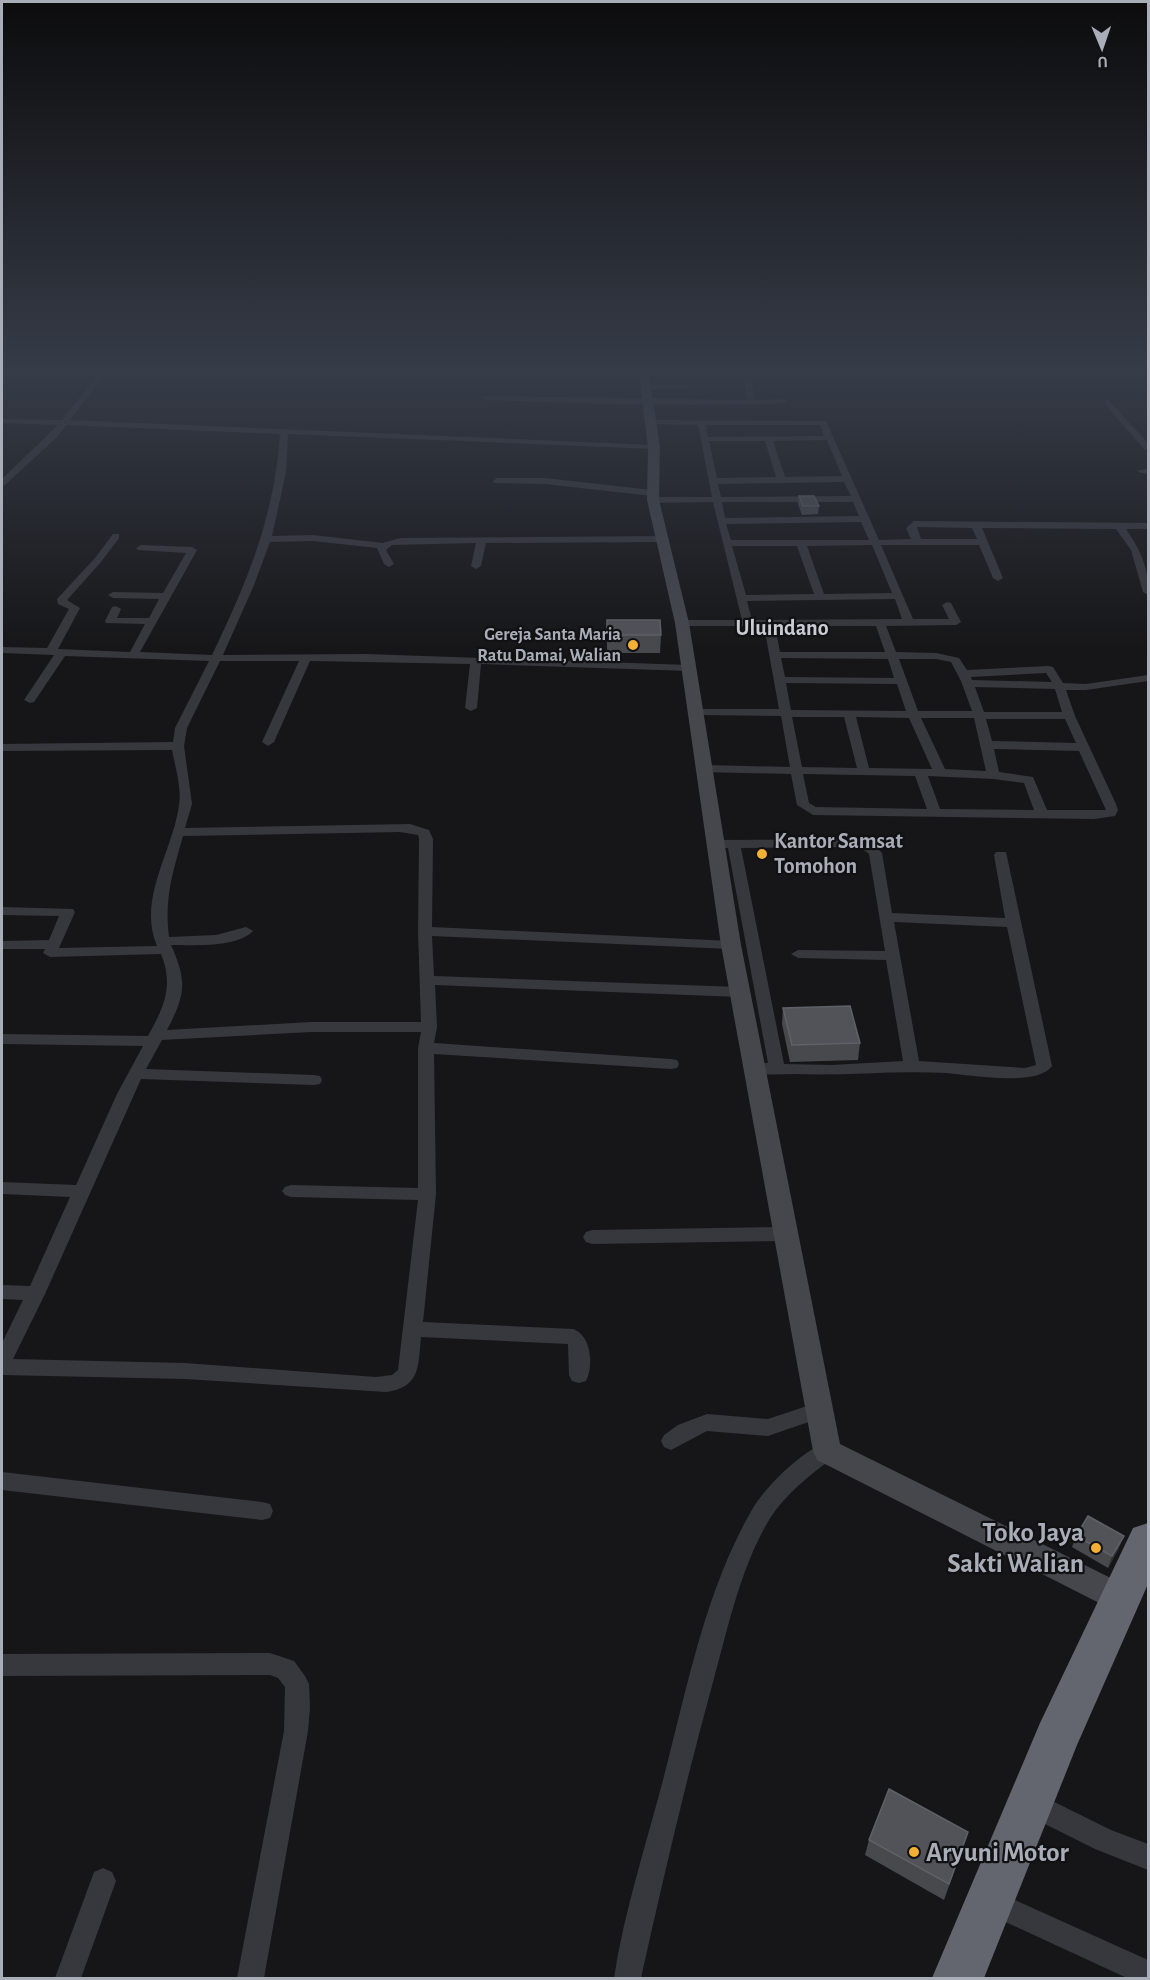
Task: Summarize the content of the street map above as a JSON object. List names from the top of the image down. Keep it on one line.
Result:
{"districts":["Uluindano"],"places":["Gereja Santa Maria Ratu Damai, Walian","Kantor Samsat Tomohon","Toko Jaya Sakti Walian","Aryuni Motor"],"north":"bottom"}
